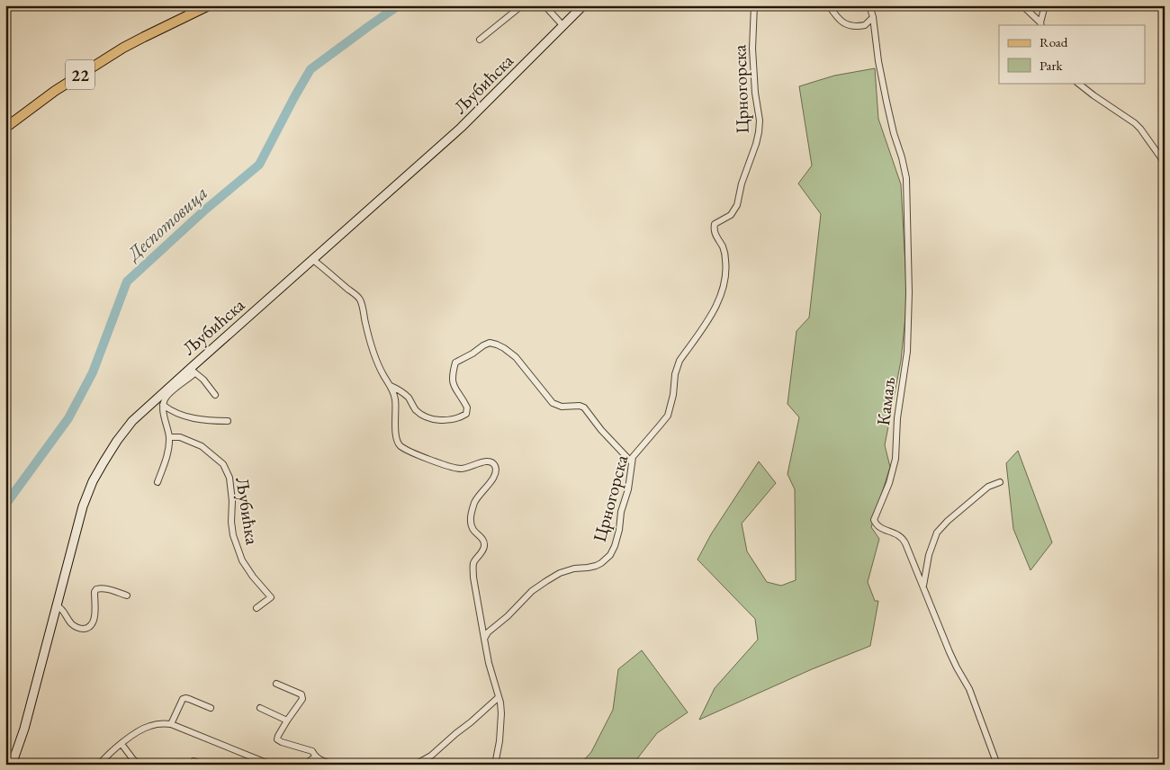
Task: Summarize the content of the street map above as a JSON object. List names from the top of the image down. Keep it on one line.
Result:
{"streets":{"main road":["22"],"street":["Љубићска","Црногорска","Камаљ","Љубићка"]},"water":["Деспотовица"],"legend":["Road","Park"]}
